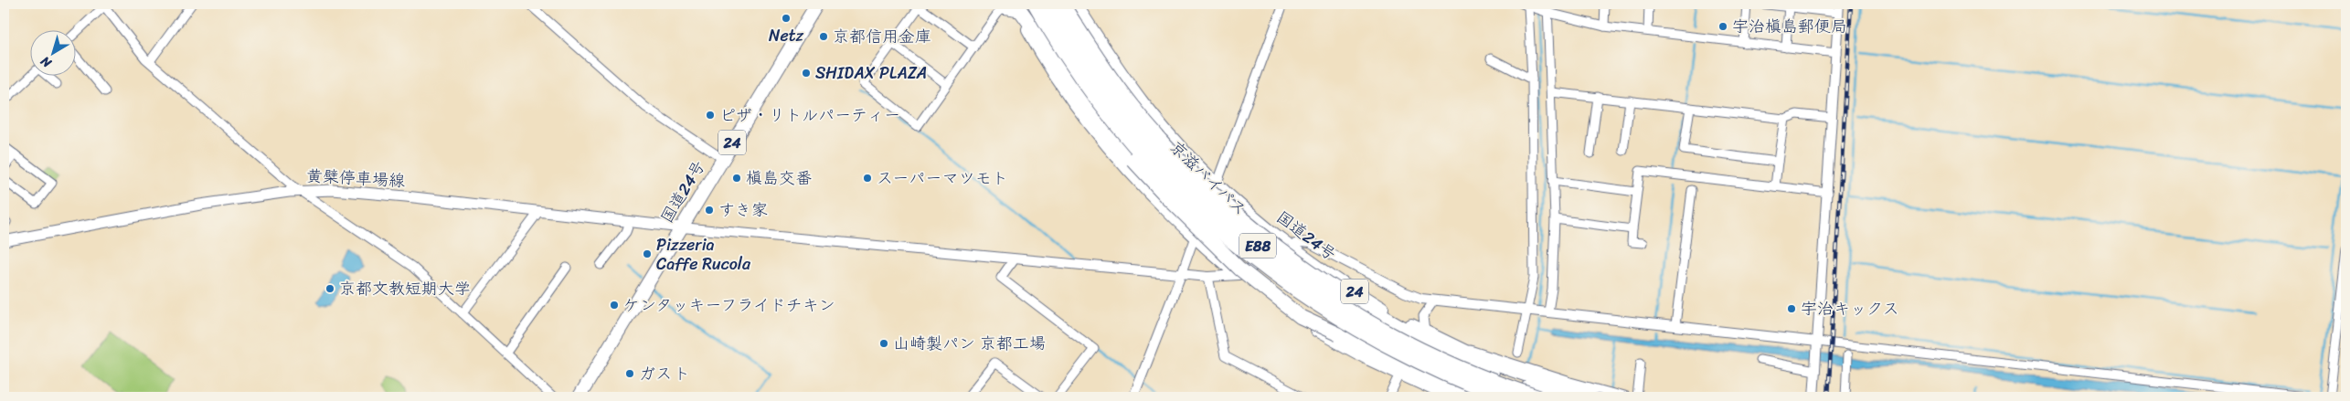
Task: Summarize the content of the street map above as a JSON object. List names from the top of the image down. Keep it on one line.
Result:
{"streets":{"highway":["24","京滋バイパス","国道24号","E88"],"main road":["黄檗停車場線"]},"crossings":[["黄檗停車場線","国道24号"]],"places":["Netz","宇治槇島郵便局","京都信用金庫","SHIDAX PLAZA","ピザ・リトルパーティー","槇島交番","スーパーマツモト","すき家","Pizzeria Caffe Rucola","京都文教短期大学","ケンタッキーフライドチキン","宇治キックス","山崎製パン 京都工場","ガスト"],"north":"bottom left"}
